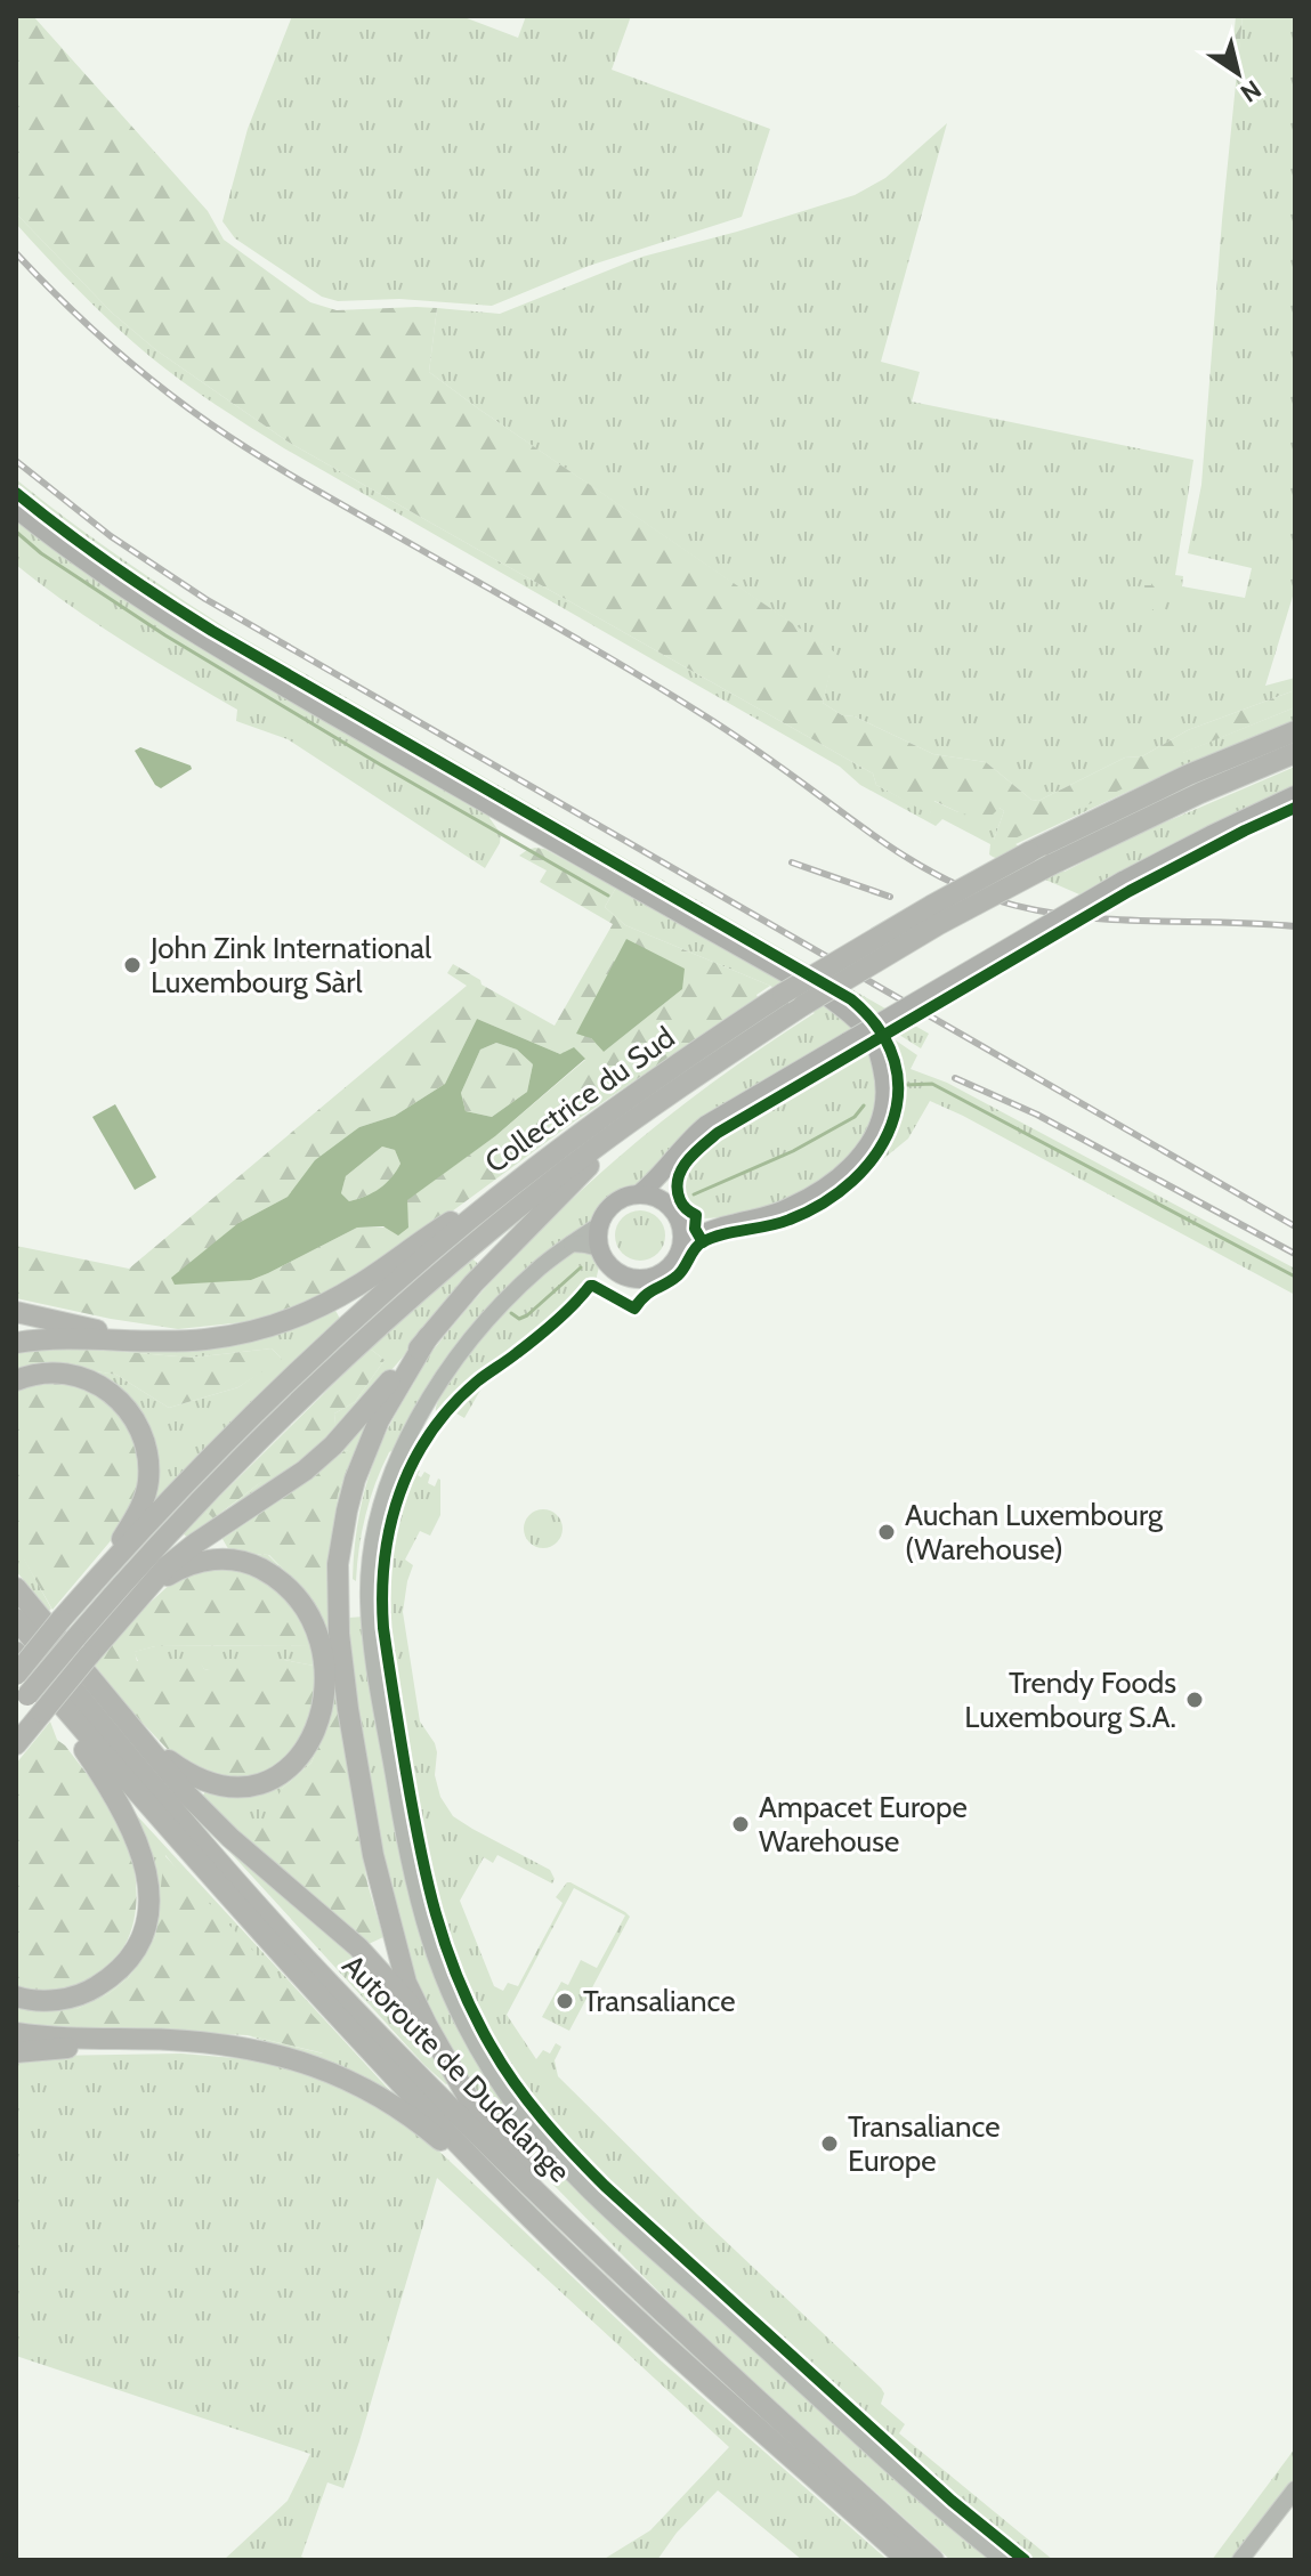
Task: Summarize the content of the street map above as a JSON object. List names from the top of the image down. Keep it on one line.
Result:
{"streets":{"highway":["Collectrice du Sud","Autoroute de Dudelange"]},"places":["John Zink International Luxembourg Sàrl","Auchan Luxembourg (Warehouse)","Trendy Foods Luxembourg S.A.","Ampacet Europe Warehouse","Transaliance","Transaliance Europe"],"north":"bottom right"}
